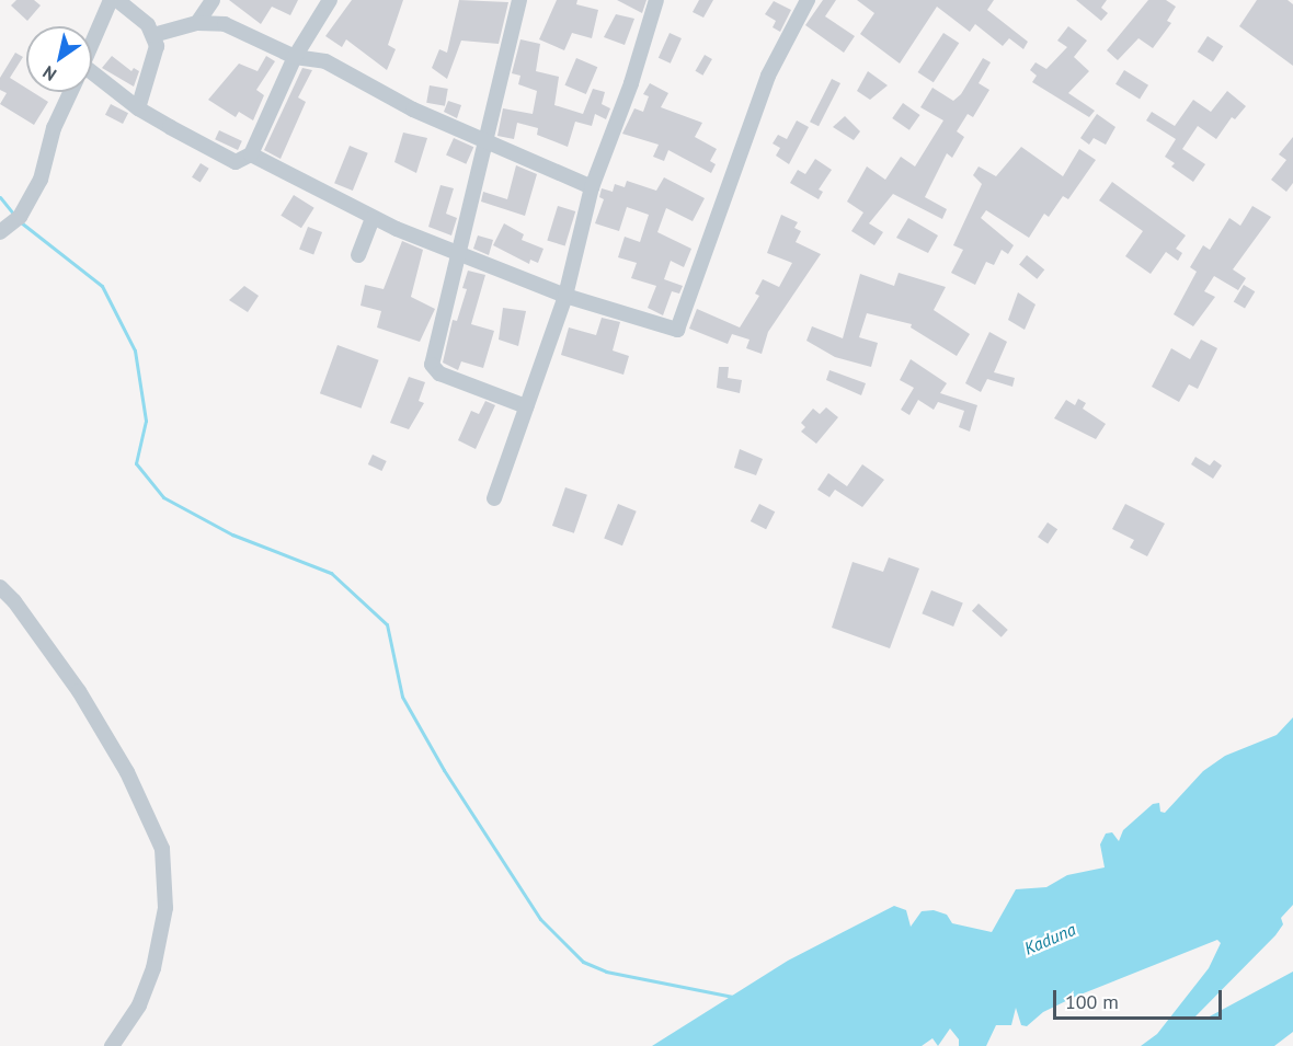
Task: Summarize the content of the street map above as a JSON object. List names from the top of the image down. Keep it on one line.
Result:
{"water":["Kaduna"],"scale_bar":"100 m","north":"bottom left"}
